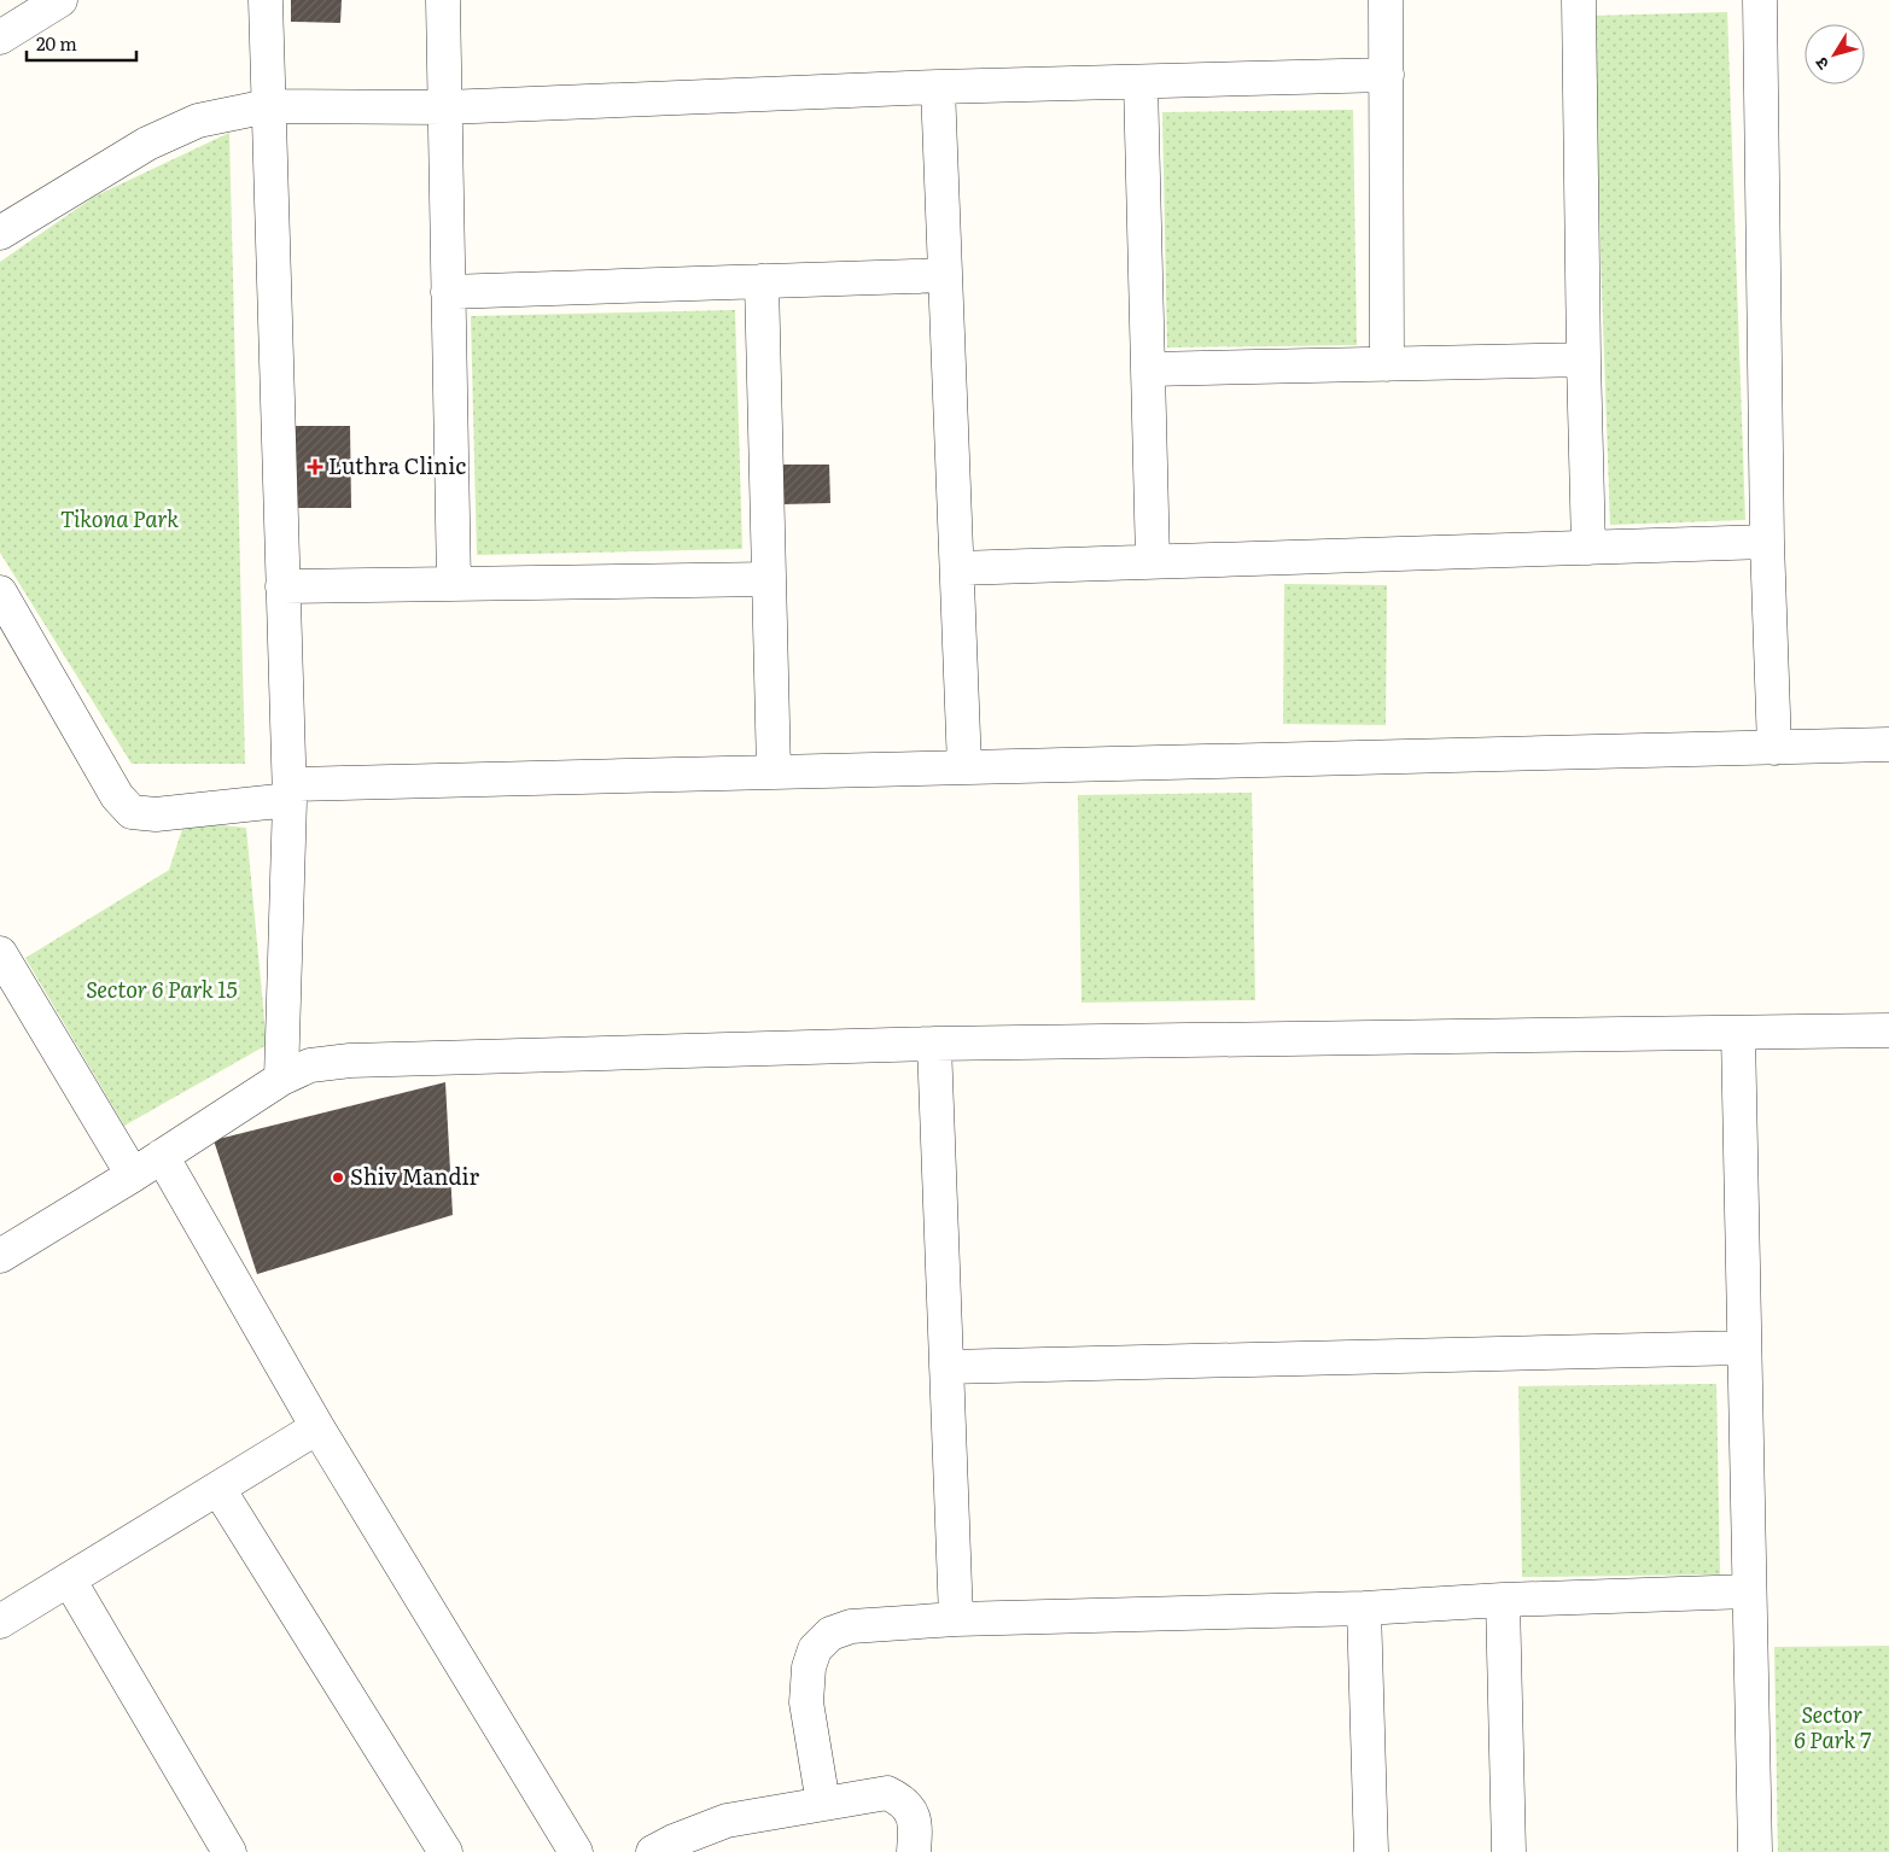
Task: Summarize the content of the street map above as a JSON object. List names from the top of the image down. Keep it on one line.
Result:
{"parks":["Tikona Park","Sector 6 Park 15","Sector 6 Park 7"],"places":{"health":["Luthra Clinic"],"other":["Shiv Mandir"]},"scale_bar":"20 m","north":"bottom left"}
